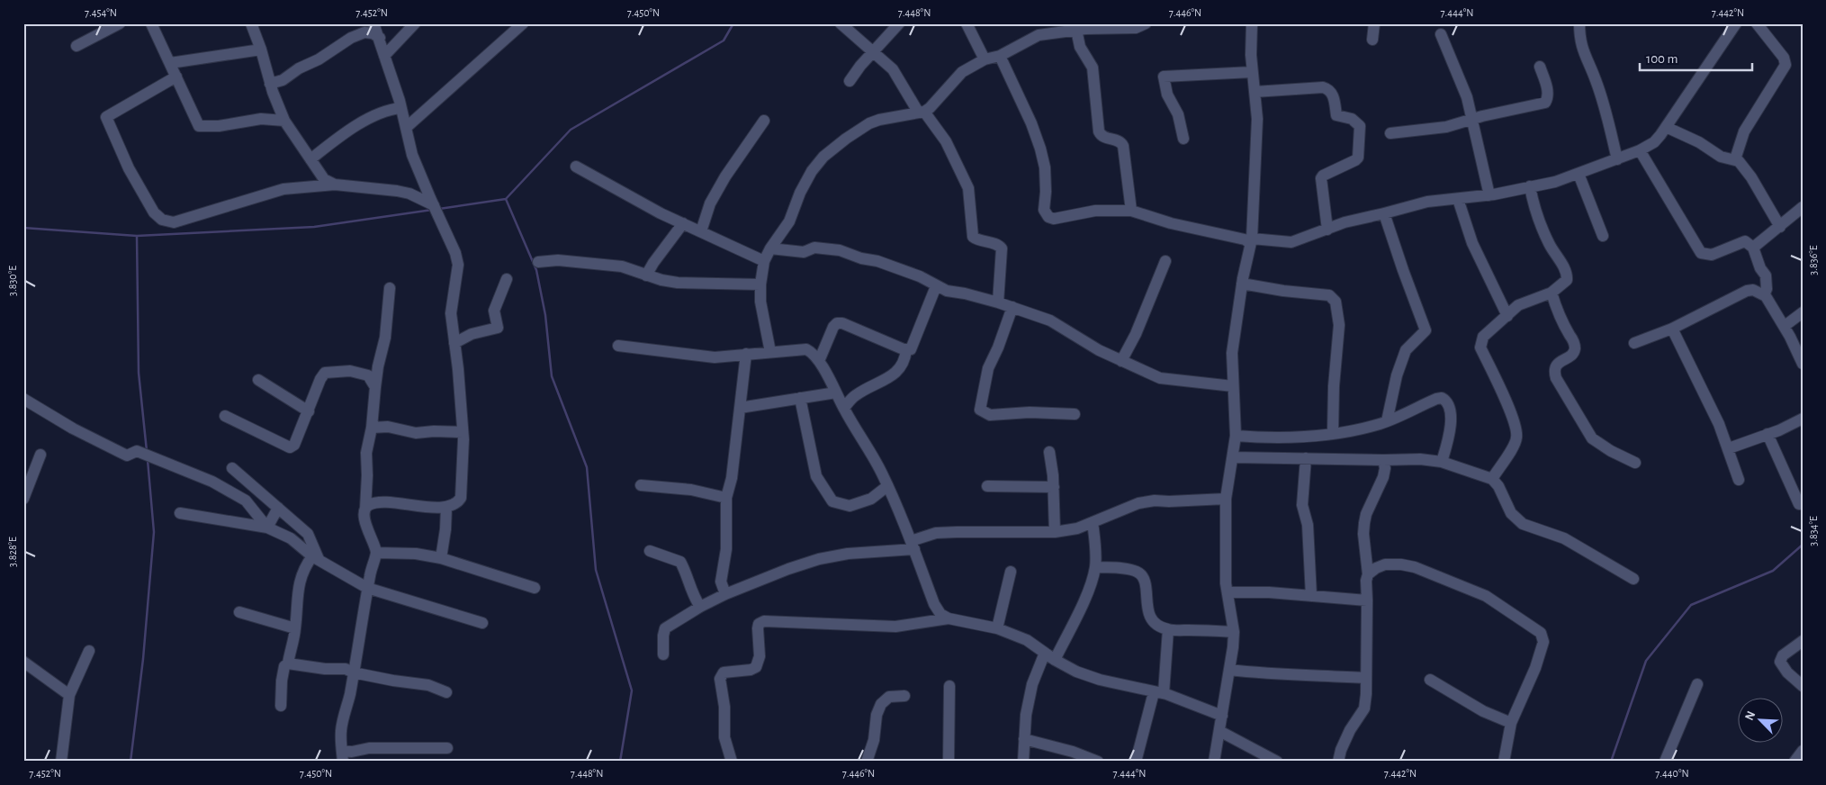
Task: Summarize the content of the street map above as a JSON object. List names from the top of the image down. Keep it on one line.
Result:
{"scale_bar":"100 m","north":"top left","coordinates":["7.454°N","7.452°N","7.450°N","7.448°N","7.446°N","7.444°N","7.442°N","3.836°E","3.830°E","3.834°E","3.828°E","7.440°N"]}
